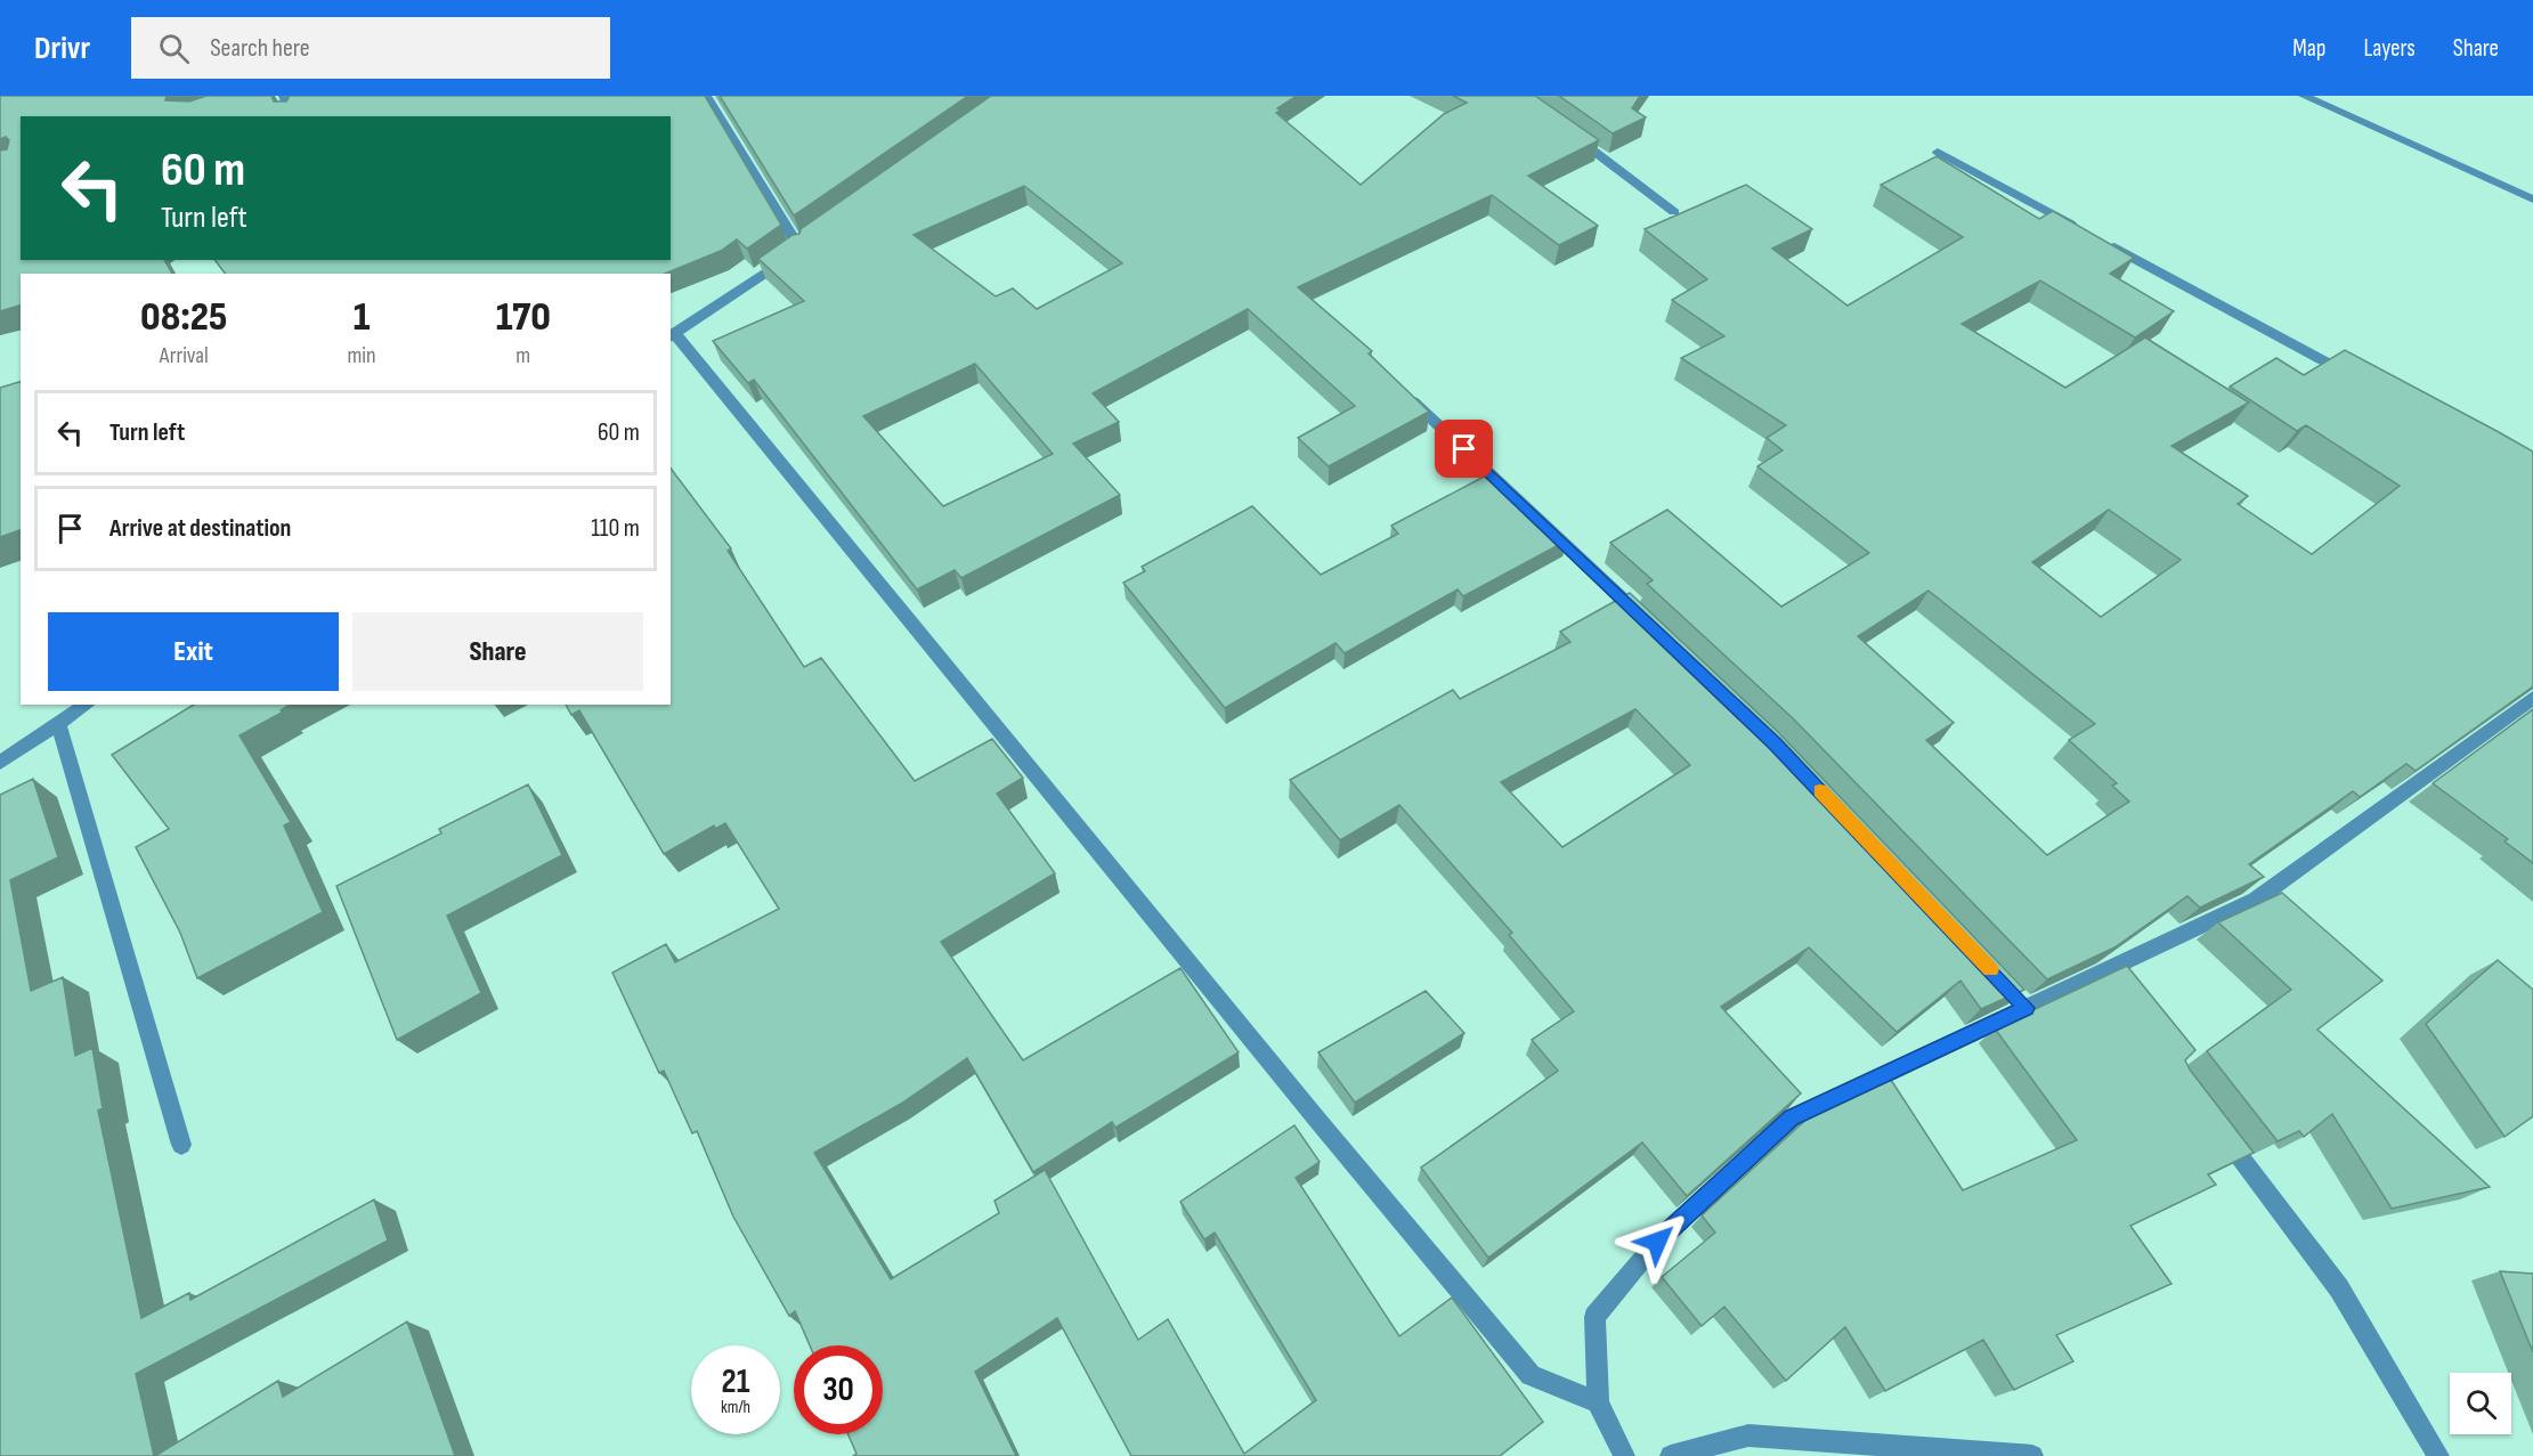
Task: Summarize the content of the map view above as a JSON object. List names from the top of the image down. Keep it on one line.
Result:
{"page":{"header":"Drivr","search":"Search here","nav":["Map","Layers","Share"],"turn":["60 m","Turn left"],"eta":["08:25","Arrival","1","min","170","m"],"list":[{"name":"Turn left","value":"60 m"},{"name":"Arrive at destination","value":"110 m"}],"buttons":["Exit","Share"],"speed":"21 km/h","limit":"30"}}
